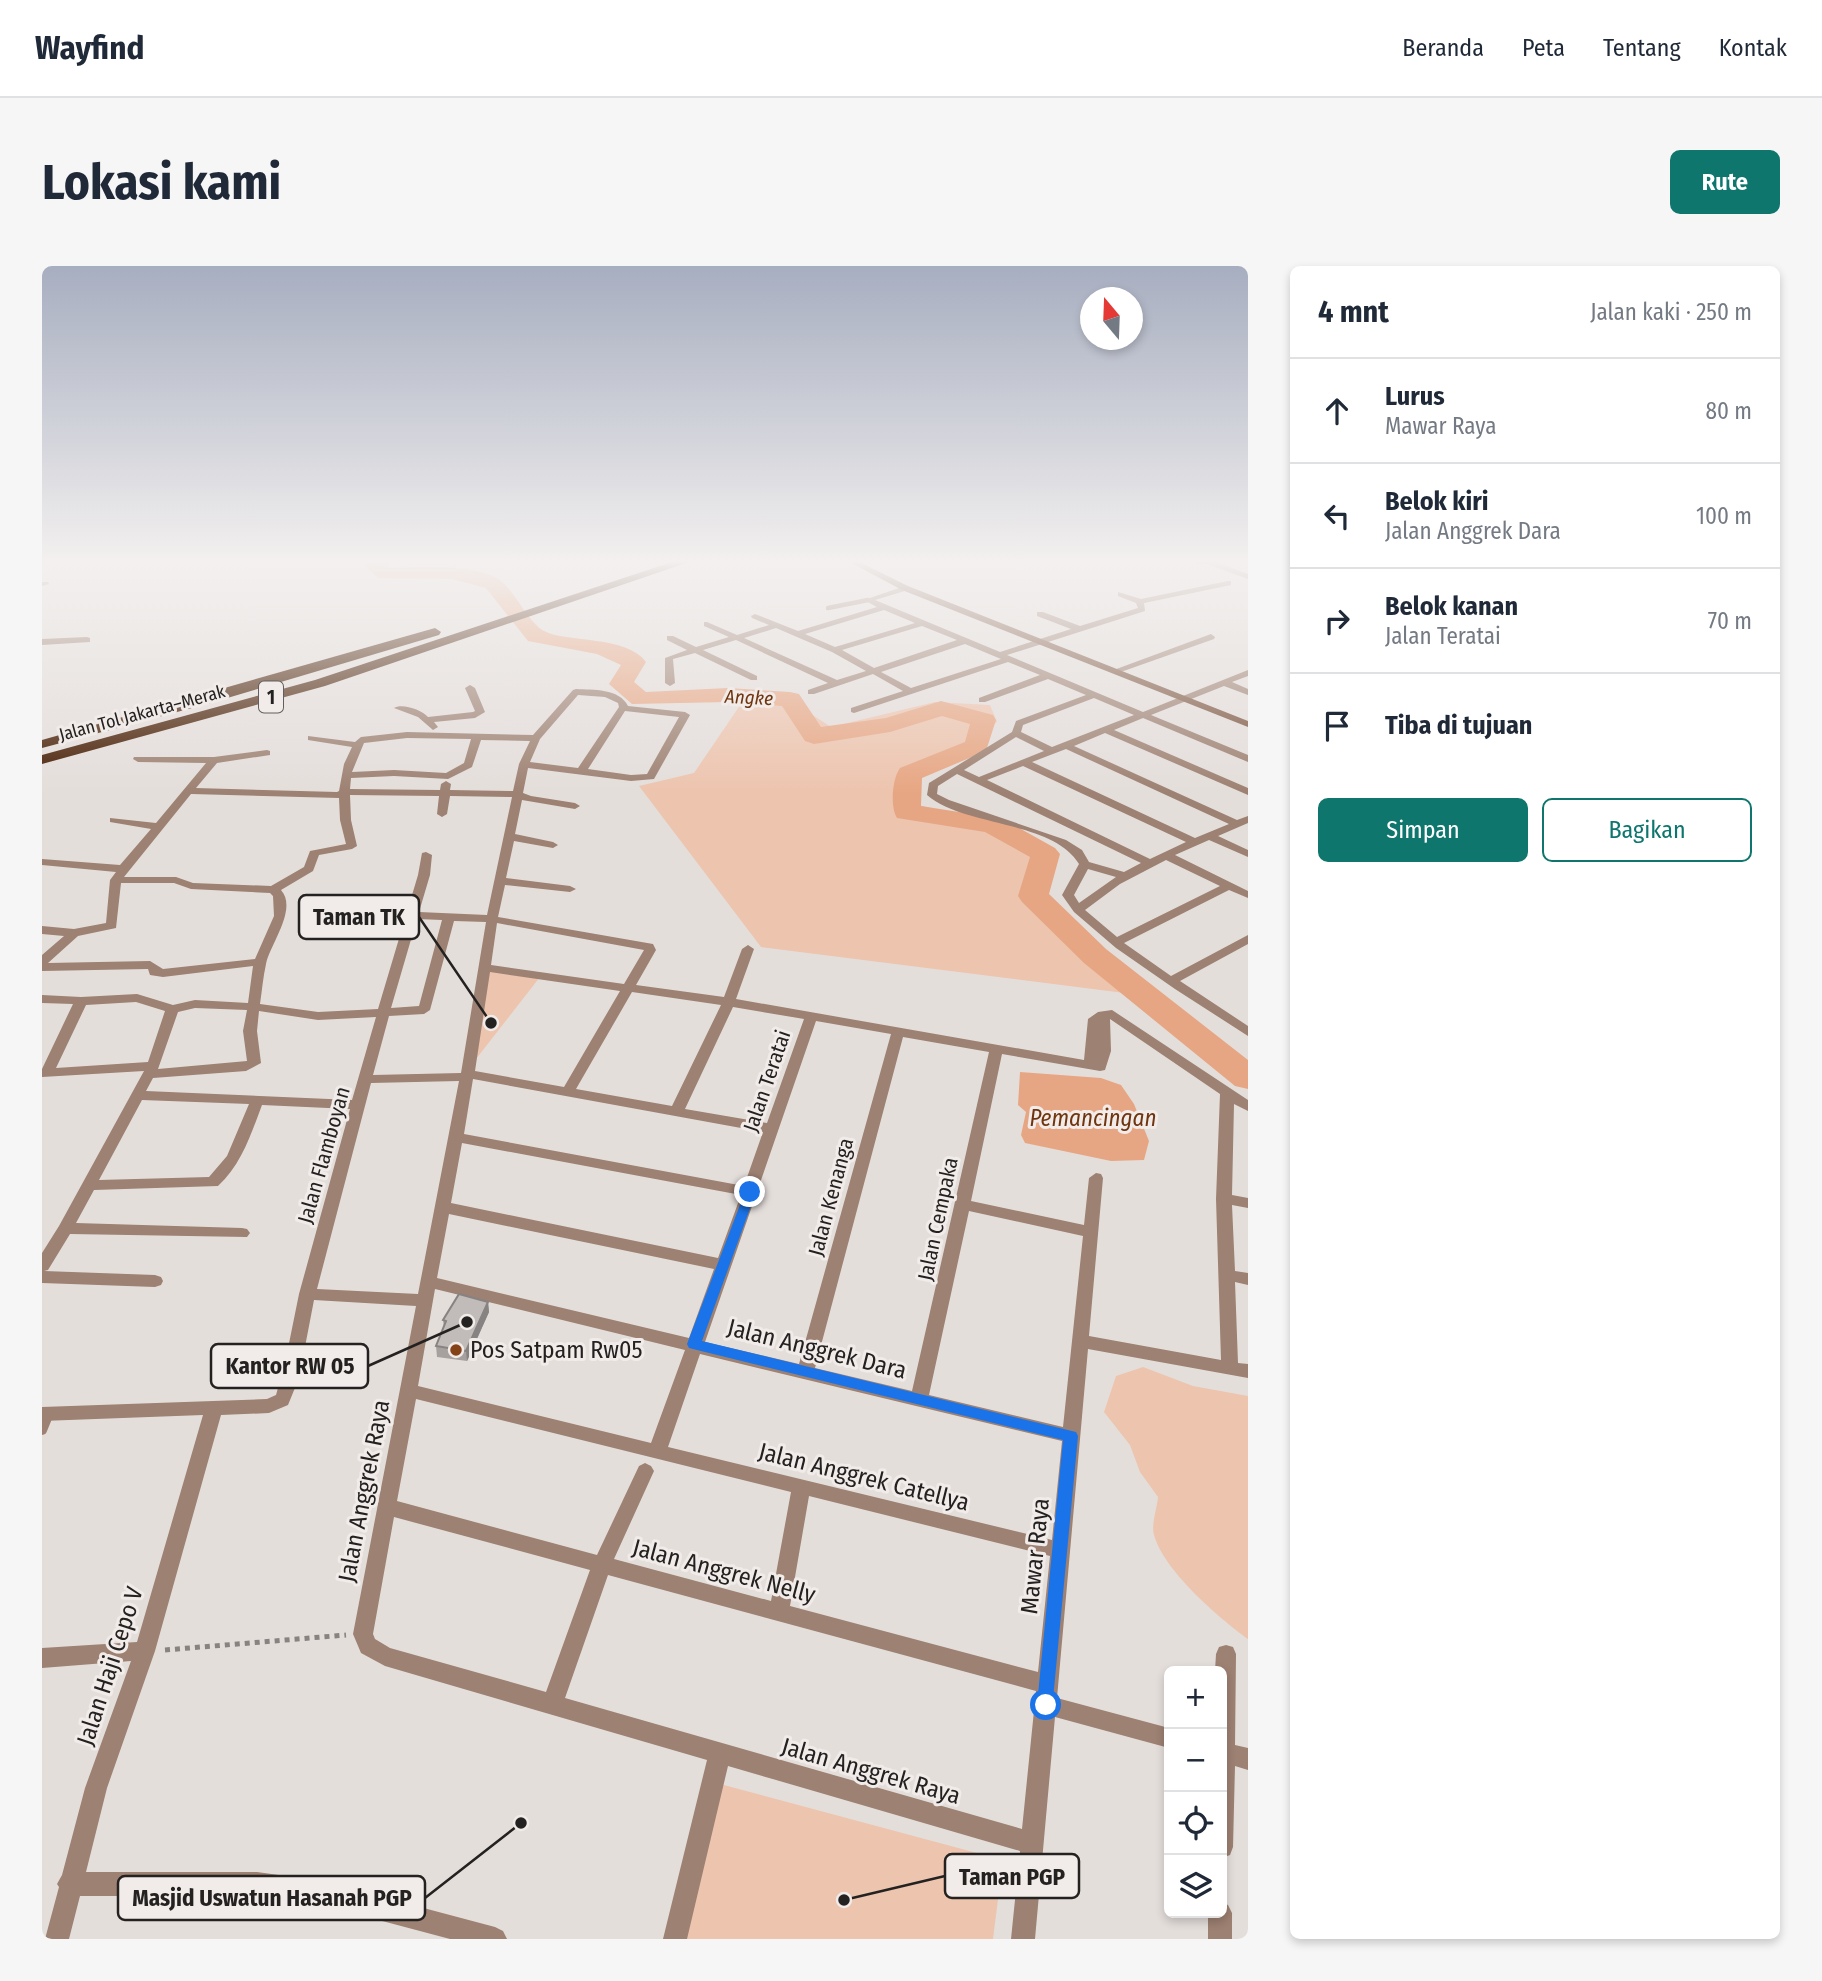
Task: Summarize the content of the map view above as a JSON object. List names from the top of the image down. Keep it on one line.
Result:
{"streets":{"highway":["1","Jalan Tol Jakarta–Merak"],"street":["Jalan Teratai","Jalan Flamboyan","Jalan Kenanga","Jalan Cempaka","Jalan Anggrek Dara","Jalan Anggrek Catellya","Jalan Anggrek Raya","Mawar Raya","Jalan Anggrek Nelly","Jalan Haji Cepo V"]},"crossings":[["Jalan Teratai","Jalan Kenanga"],["Jalan Teratai","Jalan Cempaka"],["Jalan Teratai","Jalan Anggrek Dara"],["Jalan Flamboyan","Jalan Anggrek Dara"],["Jalan Flamboyan","Jalan Haji Cepo V"],["Jalan Kenanga","Jalan Anggrek Dara"],["Jalan Cempaka","Jalan Anggrek Dara"],["Jalan Anggrek Dara","Jalan Anggrek Raya"],["Jalan Anggrek Dara","Mawar Raya"],["Jalan Anggrek Catellya","Jalan Anggrek Raya"],["Jalan Anggrek Catellya","Mawar Raya"],["Jalan Anggrek Raya","Mawar Raya"],["Jalan Anggrek Raya","Jalan Anggrek Nelly"],["Mawar Raya","Jalan Anggrek Nelly"]],"water":["Angke","Pemancingan"],"places":["Taman TK","Kantor RW 05","Pos Satpam Rw05","Masjid Uswatun Hasanah PGP","Taman PGP"],"north":"top","page":{"header":"Wayfind","nav":["Beranda","Peta","Tentang","Kontak"],"buttons":["Rute",["Simpan","Bagikan"]],"title":"Lokasi kami","heading":["4 mnt","Jalan kaki · 250 m"],"list":[["Lurus","Mawar Raya","80 m"],["Belok kiri","Jalan Anggrek Dara","100 m"],["Belok kanan","Jalan Teratai","70 m"],"Tiba di tujuan"],"map_buttons":["+","−"]}}
